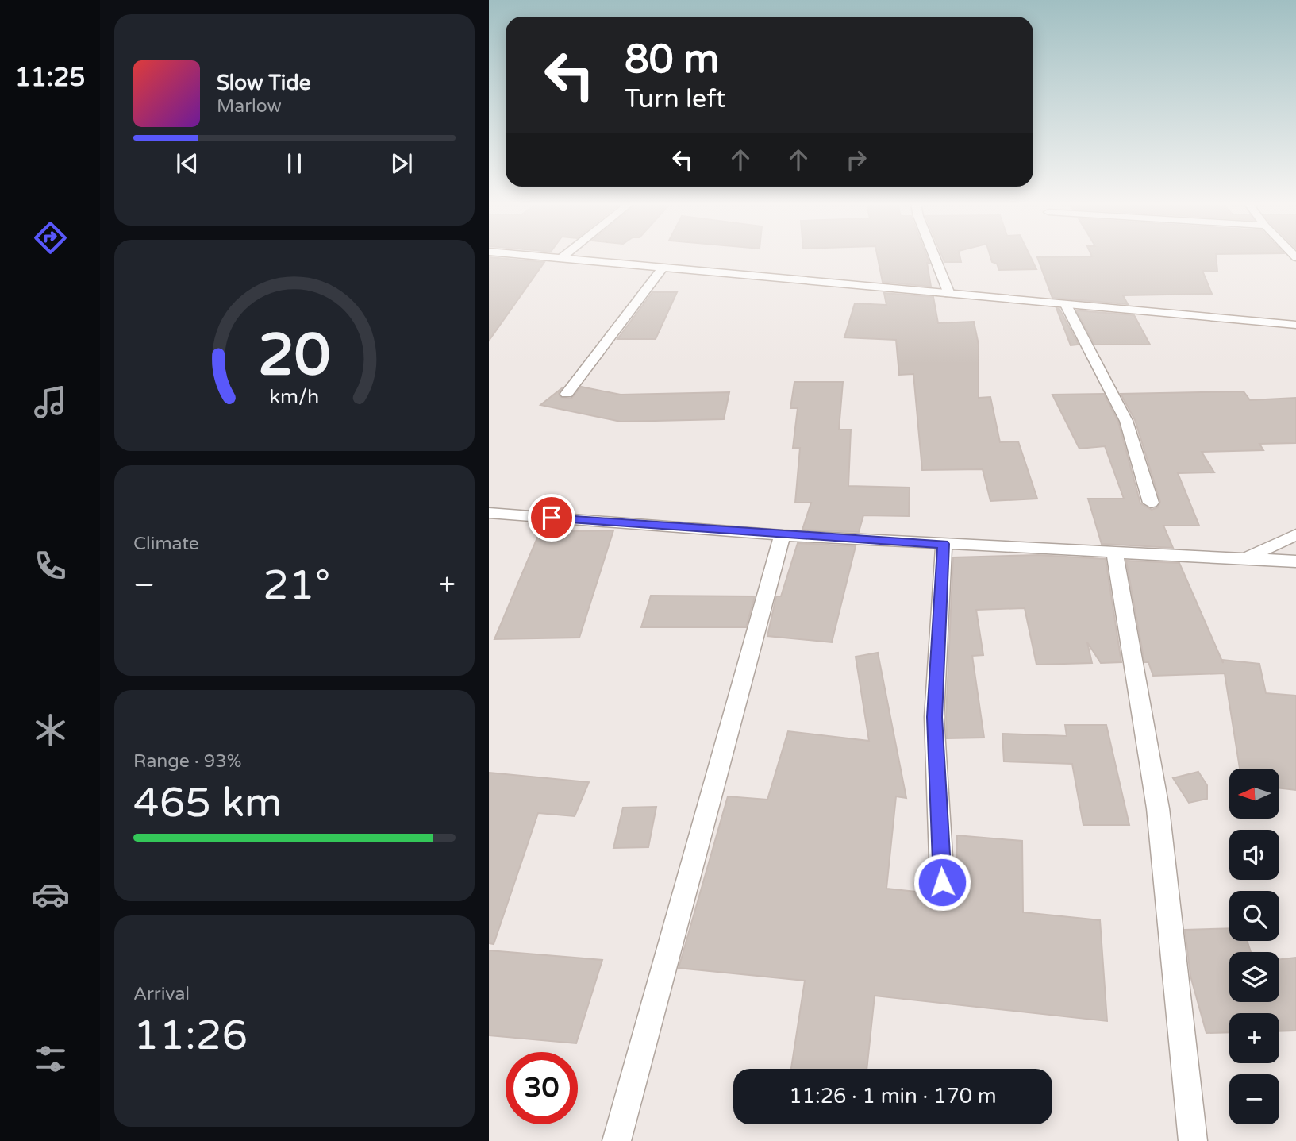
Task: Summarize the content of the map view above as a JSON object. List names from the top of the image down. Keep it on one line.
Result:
{"north":"left","page":{"tabs":"11:25","turn":["80 m","Turn left"],"song":["Slow Tide","Marlow"],"tile":["Climate",["Range · 93%","465 km"],["Arrival","11:26"]],"heat":["−","21°","+"],"map_buttons":["+","−"],"limit":"30","trip":"11:26 · 1 min · 170 m","gauge":["20","km/h"]}}
